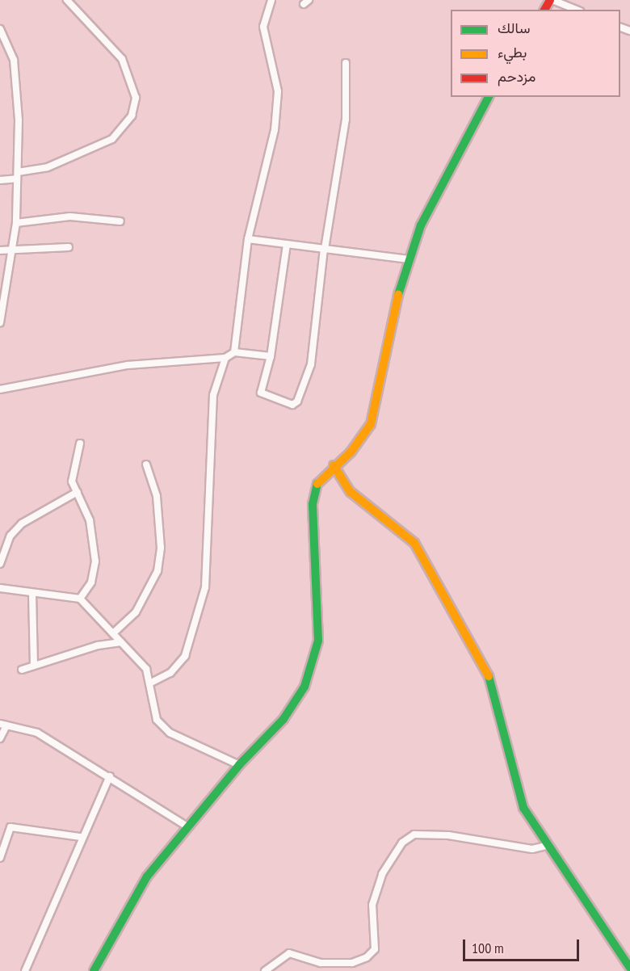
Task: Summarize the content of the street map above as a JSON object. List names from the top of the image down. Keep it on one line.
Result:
{"legend":["سالك","بطيء","مزدحم"],"scale_bar":"100 m"}
